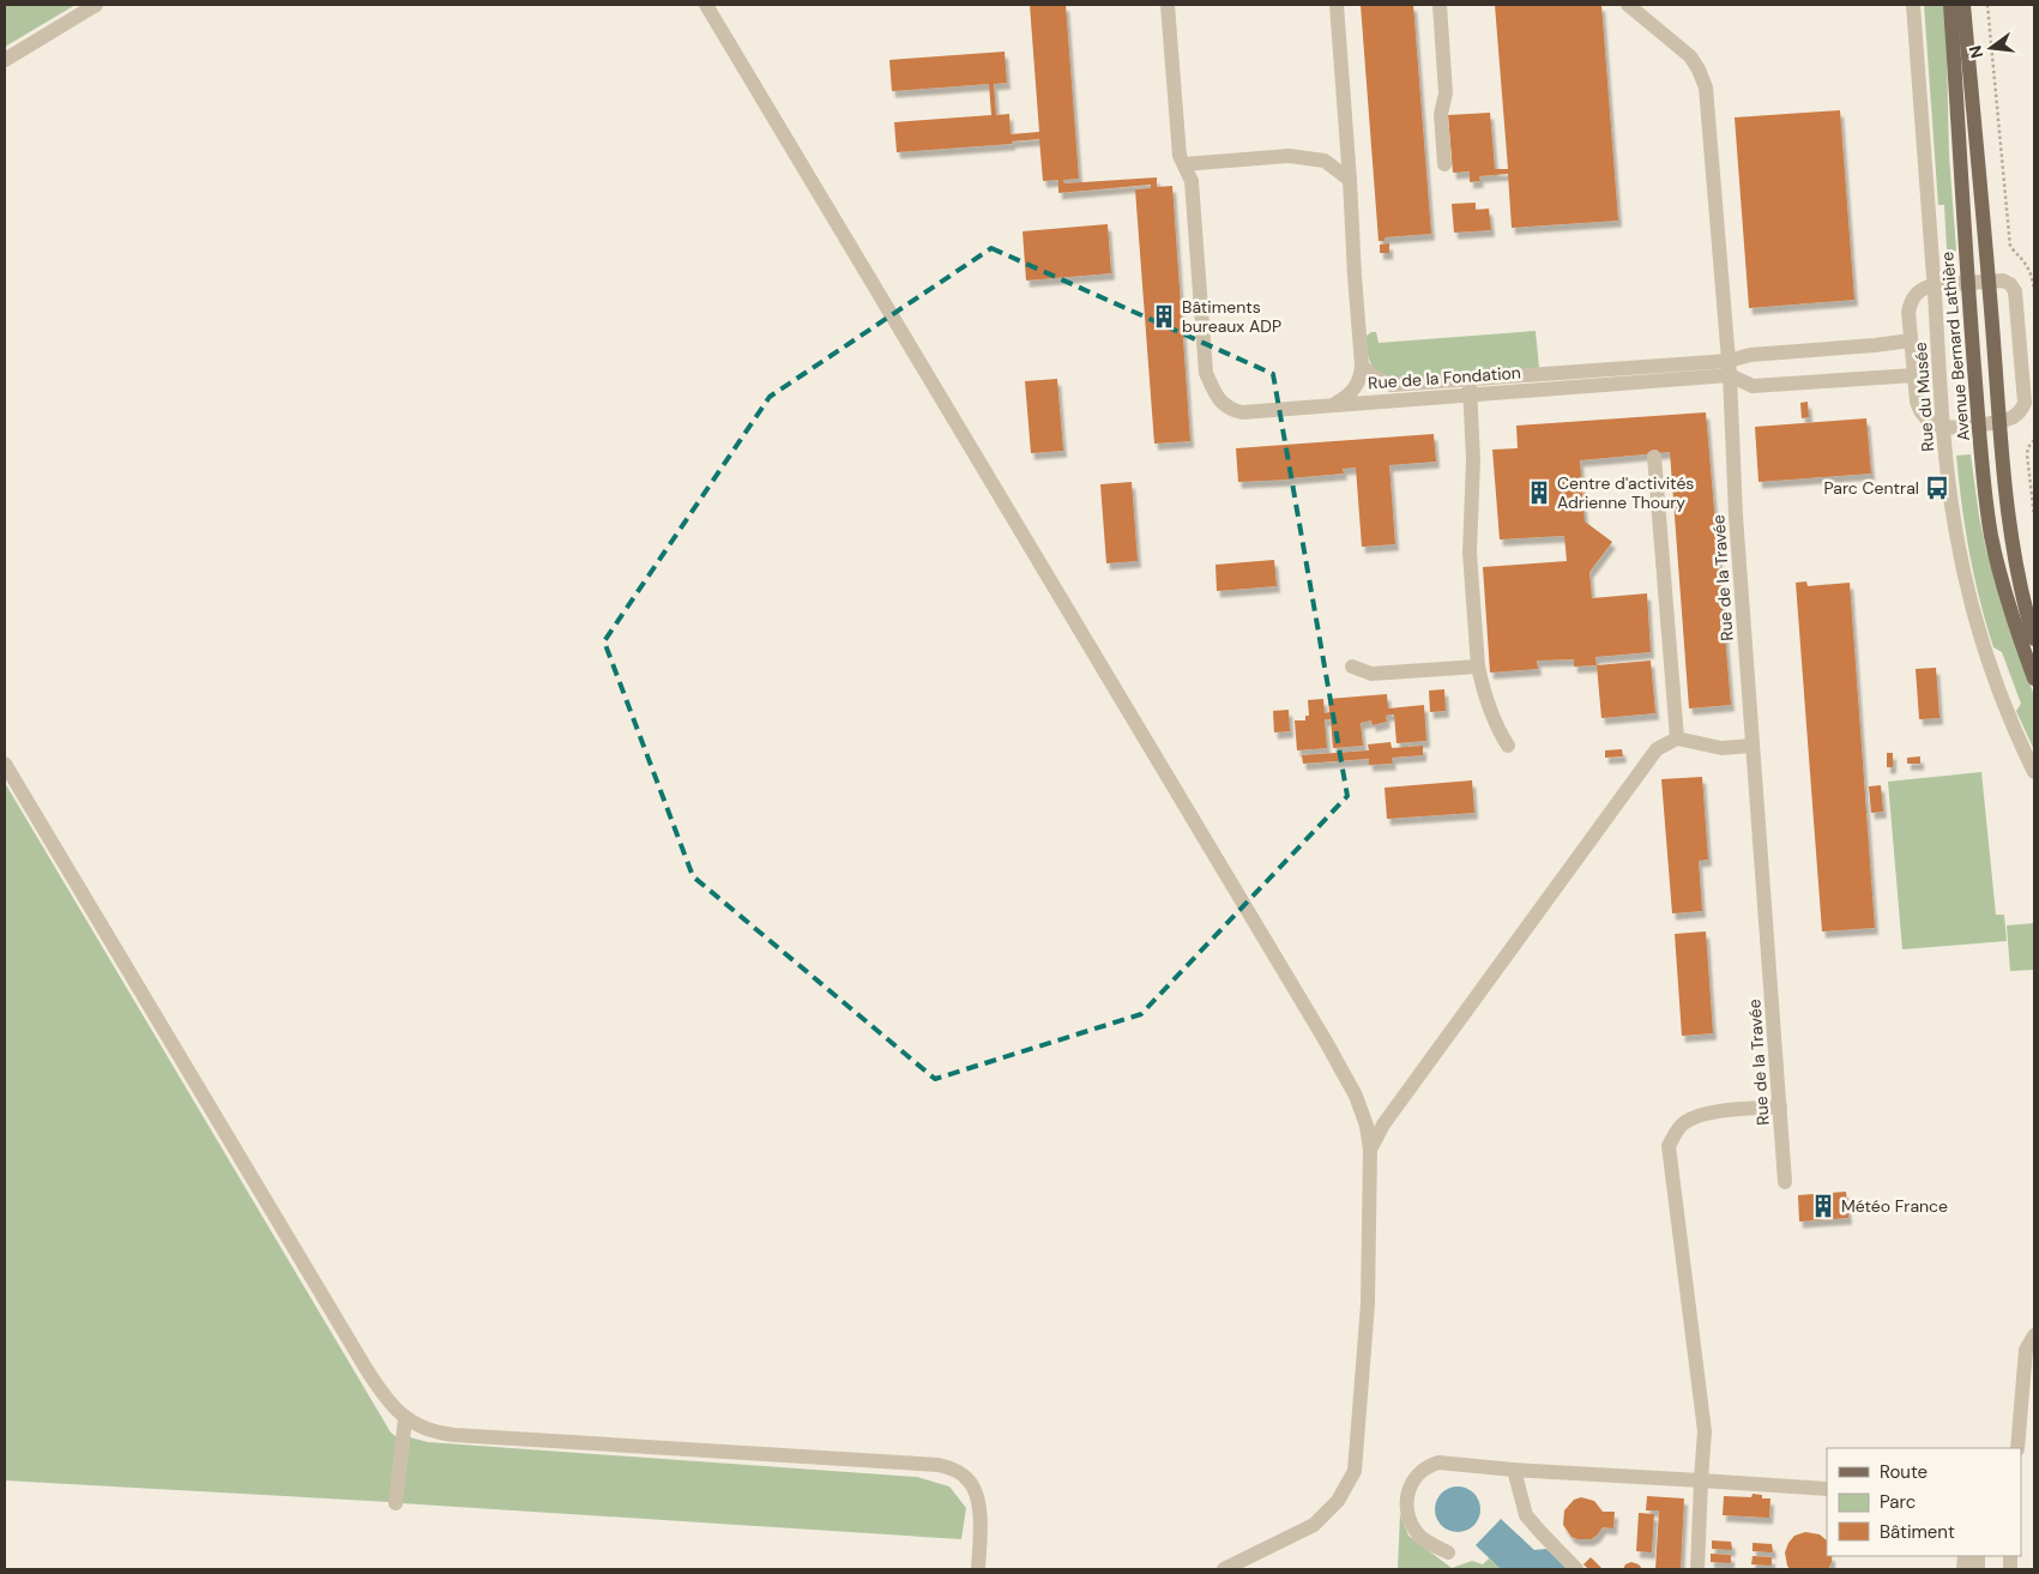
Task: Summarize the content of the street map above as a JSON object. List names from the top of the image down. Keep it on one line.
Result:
{"streets":{"main road":["Avenue Bernard Lathière"],"street":["Rue de la Fondation","Rue du Musée","Rue de la Travée"]},"crossings":[["Rue de la Fondation","Rue de la Travée"]],"places":{"building":["Bâtiments bureaux ADP","Centre d'activités Adrienne Thoury","Météo France"],"bus stop":["Parc Central"]},"legend":["Route","Parc","Bâtiment"],"north":"left"}
